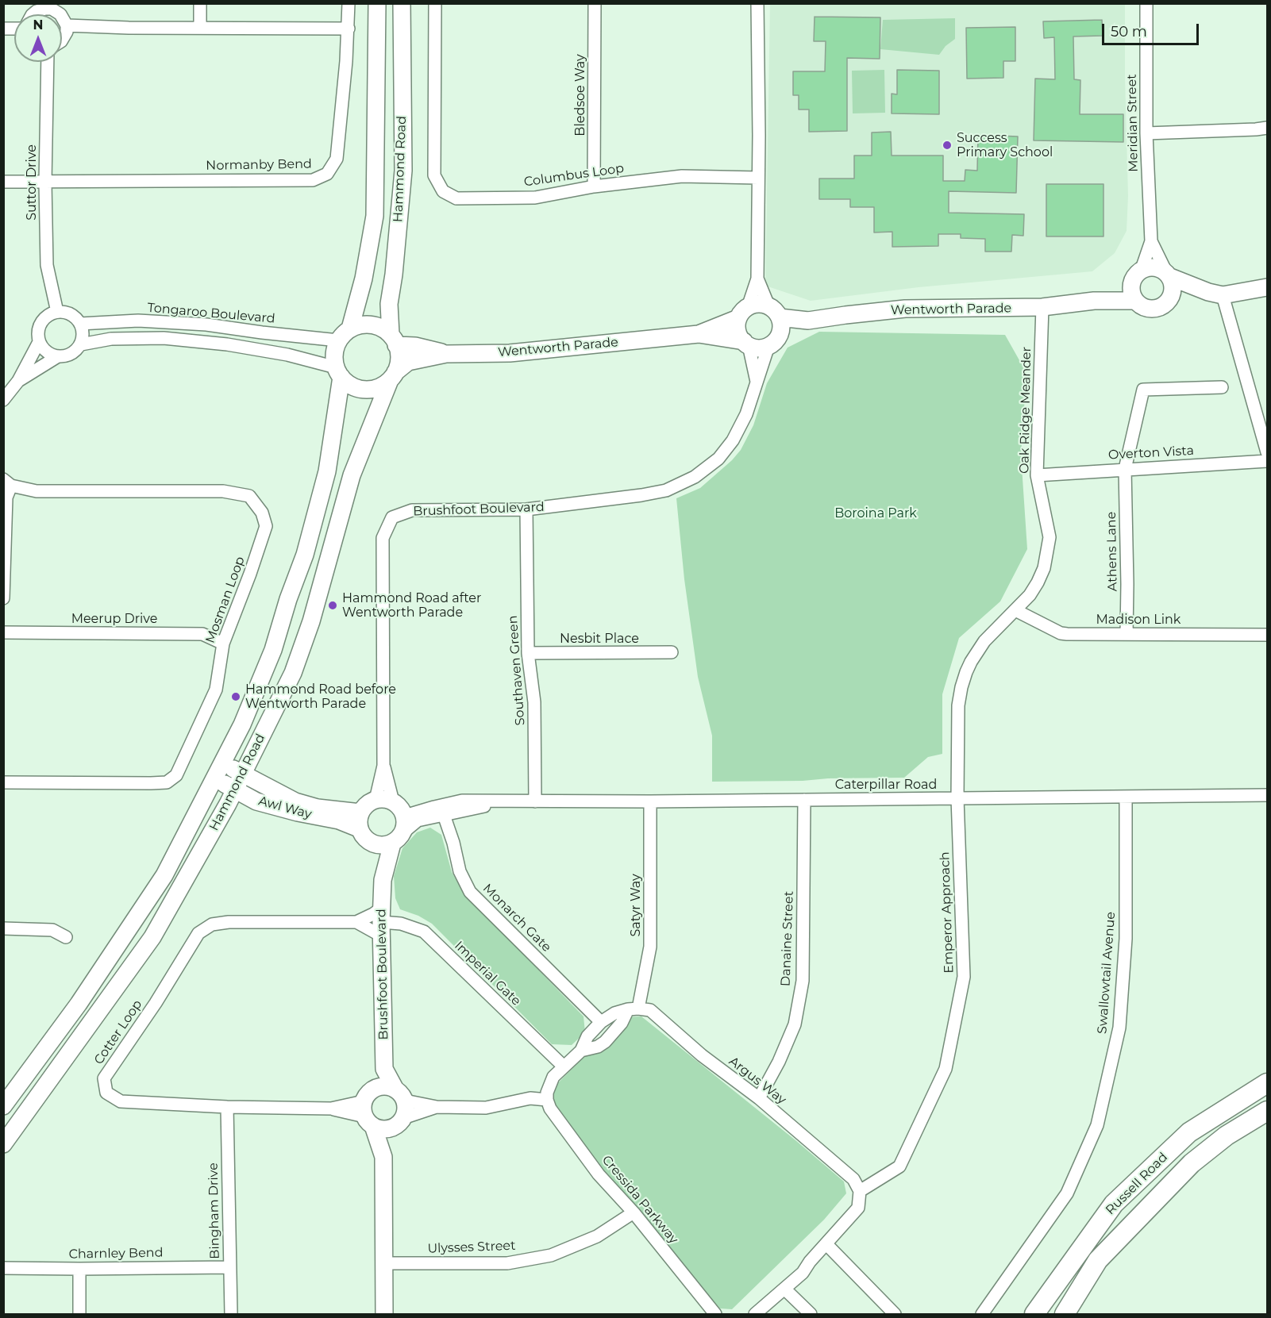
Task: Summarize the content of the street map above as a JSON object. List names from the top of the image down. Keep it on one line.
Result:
{"streets":{"main road":["Hammond Road","Wentworth Parade","Brushfoot Boulevard","Awl Way","Russell Road"],"street":["Bledsoe Way","Meridian Street","Normanby Bend","Columbus Loop","Suttor Drive","Tongaroo Boulevard","Oak Ridge Meander","Overton Vista","Athens Lane","Mosman Loop","Meerup Drive","Madison Link","Nesbit Place","Southaven Green","Caterpillar Road","Satyr Way","Emperor Approach","Monarch Gate","Danaine Street","Swallowtail Avenue","Imperial Gate","Cotter Loop","Argus Way","Cressida Parkway","Bingham Drive","Ulysses Street","Charnley Bend"]},"crossings":[["Bledsoe Way","Columbus Loop"],["Meridian Street","Wentworth Parade"],["Normanby Bend","Suttor Drive"],["Hammond Road","Wentworth Parade"],["Hammond Road","Tongaroo Boulevard"],["Hammond Road","Awl Way"],["Suttor Drive","Tongaroo Boulevard"],["Wentworth Parade","Tongaroo Boulevard"],["Wentworth Parade","Oak Ridge Meander"],["Wentworth Parade","Brushfoot Boulevard"],["Oak Ridge Meander","Overton Vista"],["Oak Ridge Meander","Madison Link"],["Oak Ridge Meander","Caterpillar Road"],["Oak Ridge Meander","Emperor Approach"],["Overton Vista","Athens Lane"],["Brushfoot Boulevard","Southaven Green"],["Brushfoot Boulevard","Caterpillar Road"],["Brushfoot Boulevard","Awl Way"],["Brushfoot Boulevard","Imperial Gate"],["Brushfoot Boulevard","Cotter Loop"],["Athens Lane","Madison Link"],["Mosman Loop","Meerup Drive"],["Nesbit Place","Southaven Green"],["Southaven Green","Caterpillar Road"],["Caterpillar Road","Awl Way"],["Caterpillar Road","Satyr Way"],["Caterpillar Road","Emperor Approach"],["Caterpillar Road","Monarch Gate"],["Caterpillar Road","Danaine Street"],["Caterpillar Road","Swallowtail Avenue"],["Satyr Way","Argus Way"],["Emperor Approach","Argus Way"],["Danaine Street","Argus Way"],["Imperial Gate","Cotter Loop"],["Cotter Loop","Bingham Drive"],["Cressida Parkway","Ulysses Street"],["Bingham Drive","Charnley Bend"]],"parks":["Boroina Park"],"places":["Success Primary School","Hammond Road after Wentworth Parade","Hammond Road before Wentworth Parade"],"scale_bar":"50 m","north":"top"}
